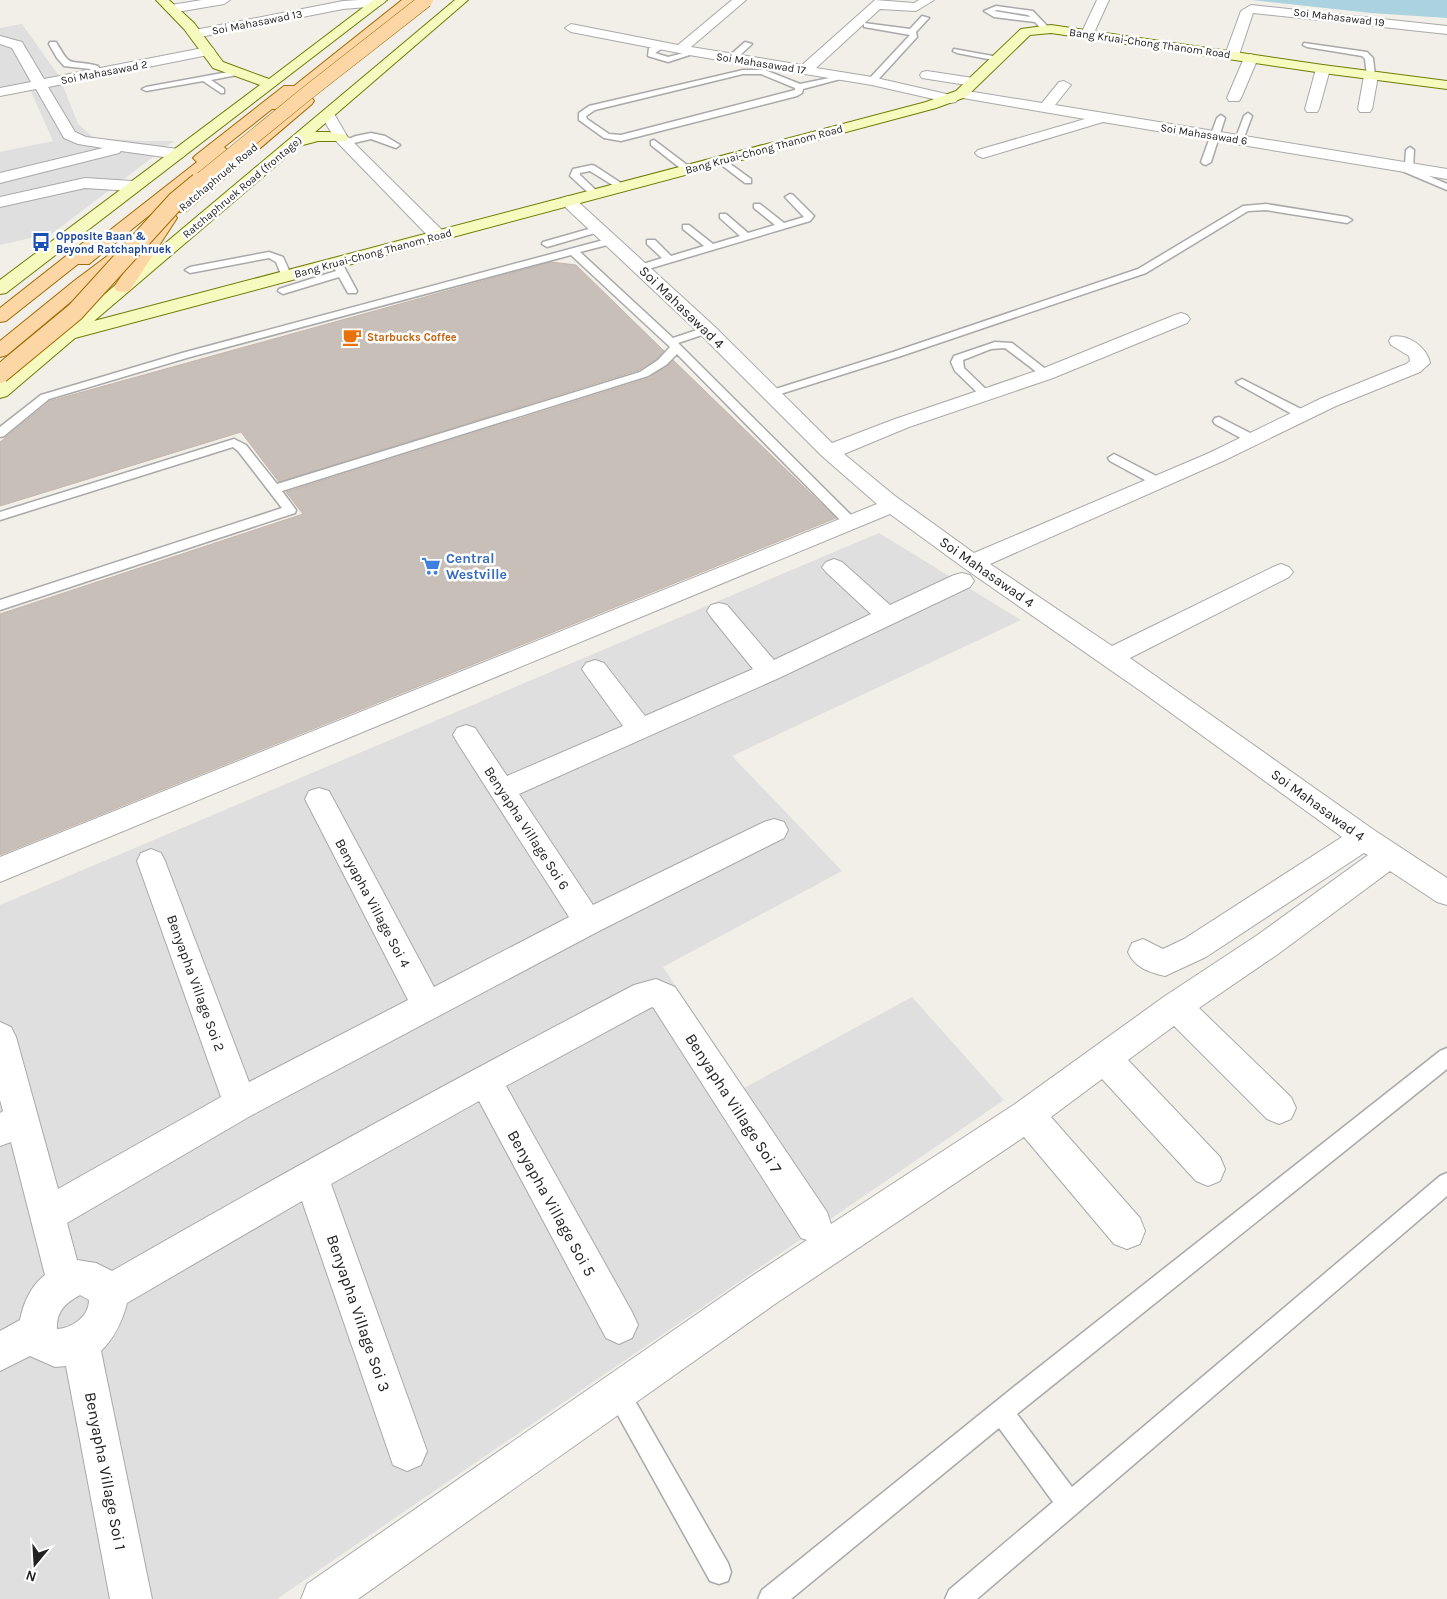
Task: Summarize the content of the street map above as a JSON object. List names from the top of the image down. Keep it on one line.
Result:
{"streets":{"main road":["Ratchaphruek Road"],"street":["Soi Mahasawad 19","Soi Mahasawad 13","Bang Kruai-Chong Thanom Road","Soi Mahasawad 17","Soi Mahasawad 2","Soi Mahasawad 6","Ratchaphruek Road (frontage)","Soi Mahasawad 4","Benyapha Village Soi 6","Benyapha Village Soi 4","Benyapha Village Soi 2","Benyapha Village Soi 7","Benyapha Village Soi 5","Benyapha Village Soi 3","Benyapha Village Soi 1"]},"crossings":[["Soi Mahasawad 19","Bang Kruai-Chong Thanom Road"],["Bang Kruai-Chong Thanom Road","Soi Mahasawad 17"],["Bang Kruai-Chong Thanom Road","Soi Mahasawad 6"],["Bang Kruai-Chong Thanom Road","Ratchaphruek Road (frontage)"],["Bang Kruai-Chong Thanom Road","Soi Mahasawad 4"],["Soi Mahasawad 17","Soi Mahasawad 6"],["Benyapha Village Soi 7","Benyapha Village Soi 5"]],"places":{"bus stop":["Opposite Baan & Beyond Ratchaphruek"],"cafe":["Starbucks Coffee"],"supermarket":["Central Westville"]},"north":"bottom"}
